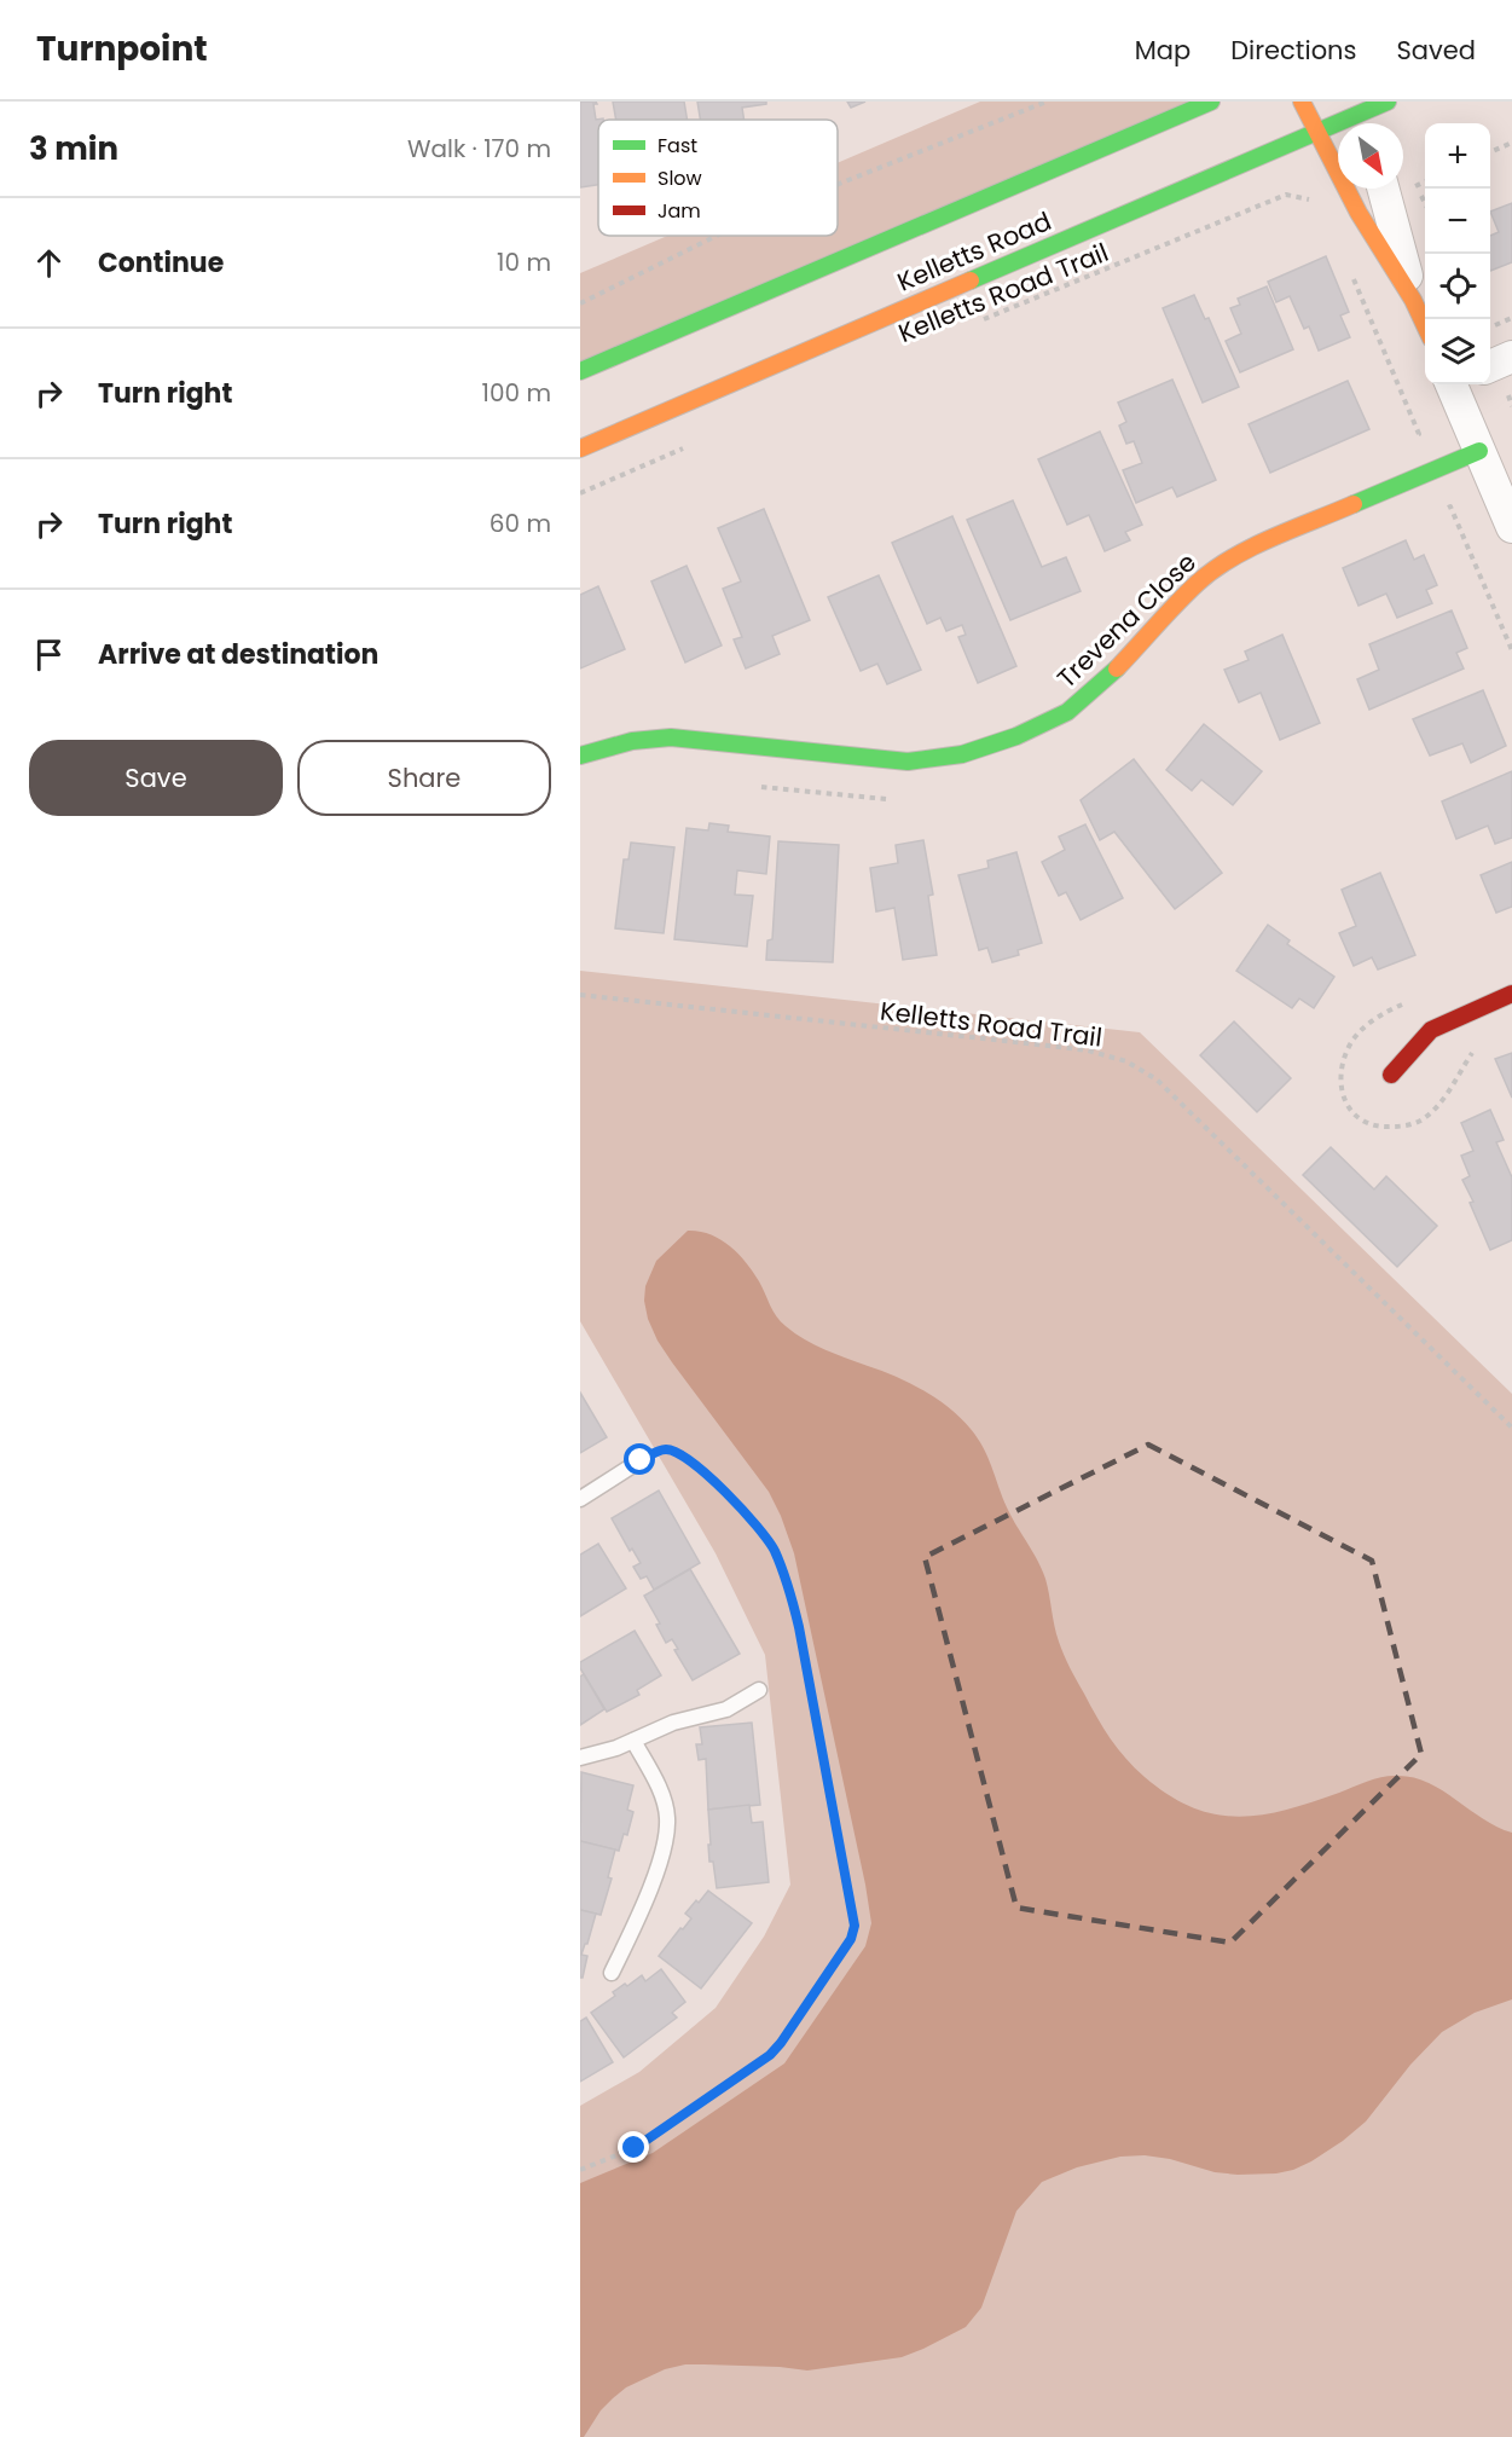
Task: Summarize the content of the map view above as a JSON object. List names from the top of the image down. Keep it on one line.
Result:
{"streets":{"main road":["Kelletts Road","Trevena Close"],"path":["Kelletts Road Trail"]},"legend":["Fast","Slow","Jam"],"north":"bottom right","page":{"header":"Turnpoint","nav":["Map","Directions","Saved"],"heading":["3 min","Walk · 170 m"],"map_buttons":["+","−"],"list":[["Continue","10 m"],["Turn right","100 m"],["Turn right","60 m"],"Arrive at destination"],"buttons":["Save","Share"]}}
